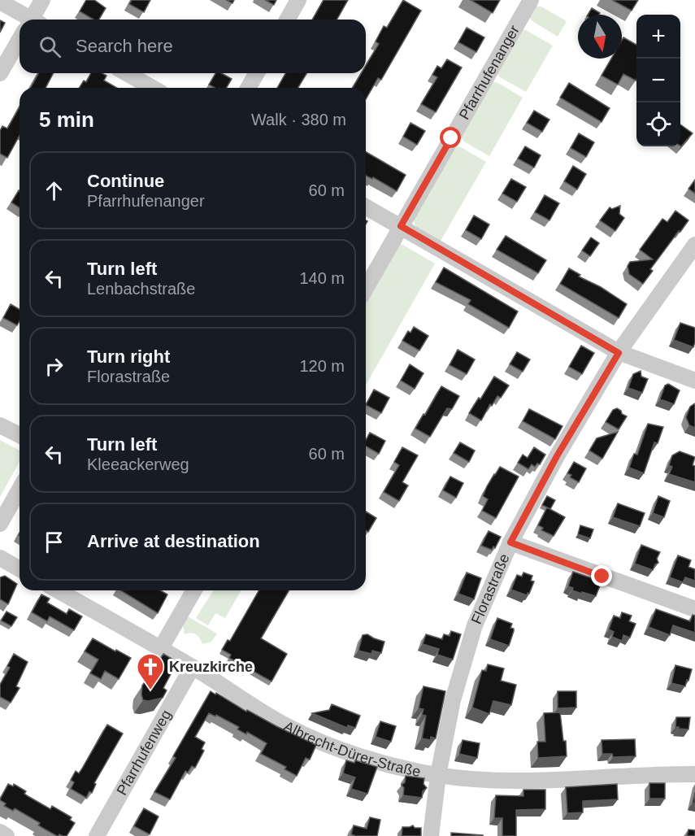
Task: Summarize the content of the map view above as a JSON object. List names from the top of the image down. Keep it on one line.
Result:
{"streets":{"street":["Pfarrhufenanger","Florastraße","Albrecht-Dürer-Straße","Pfarrhufenweg"]},"crossings":[["Florastraße","Albrecht-Dürer-Straße"],["Albrecht-Dürer-Straße","Pfarrhufenweg"]],"places":{"church":["Kreuzkirche"]},"north":"bottom","page":{"map_buttons":["+","−"],"search":"Search here","heading":["5 min","Walk · 380 m"],"list":[["Continue","Pfarrhufenanger","60 m"],["Turn left","Lenbachstraße","140 m"],["Turn right","Florastraße","120 m"],["Turn left","Kleeackerweg","60 m"],"Arrive at destination"]}}
